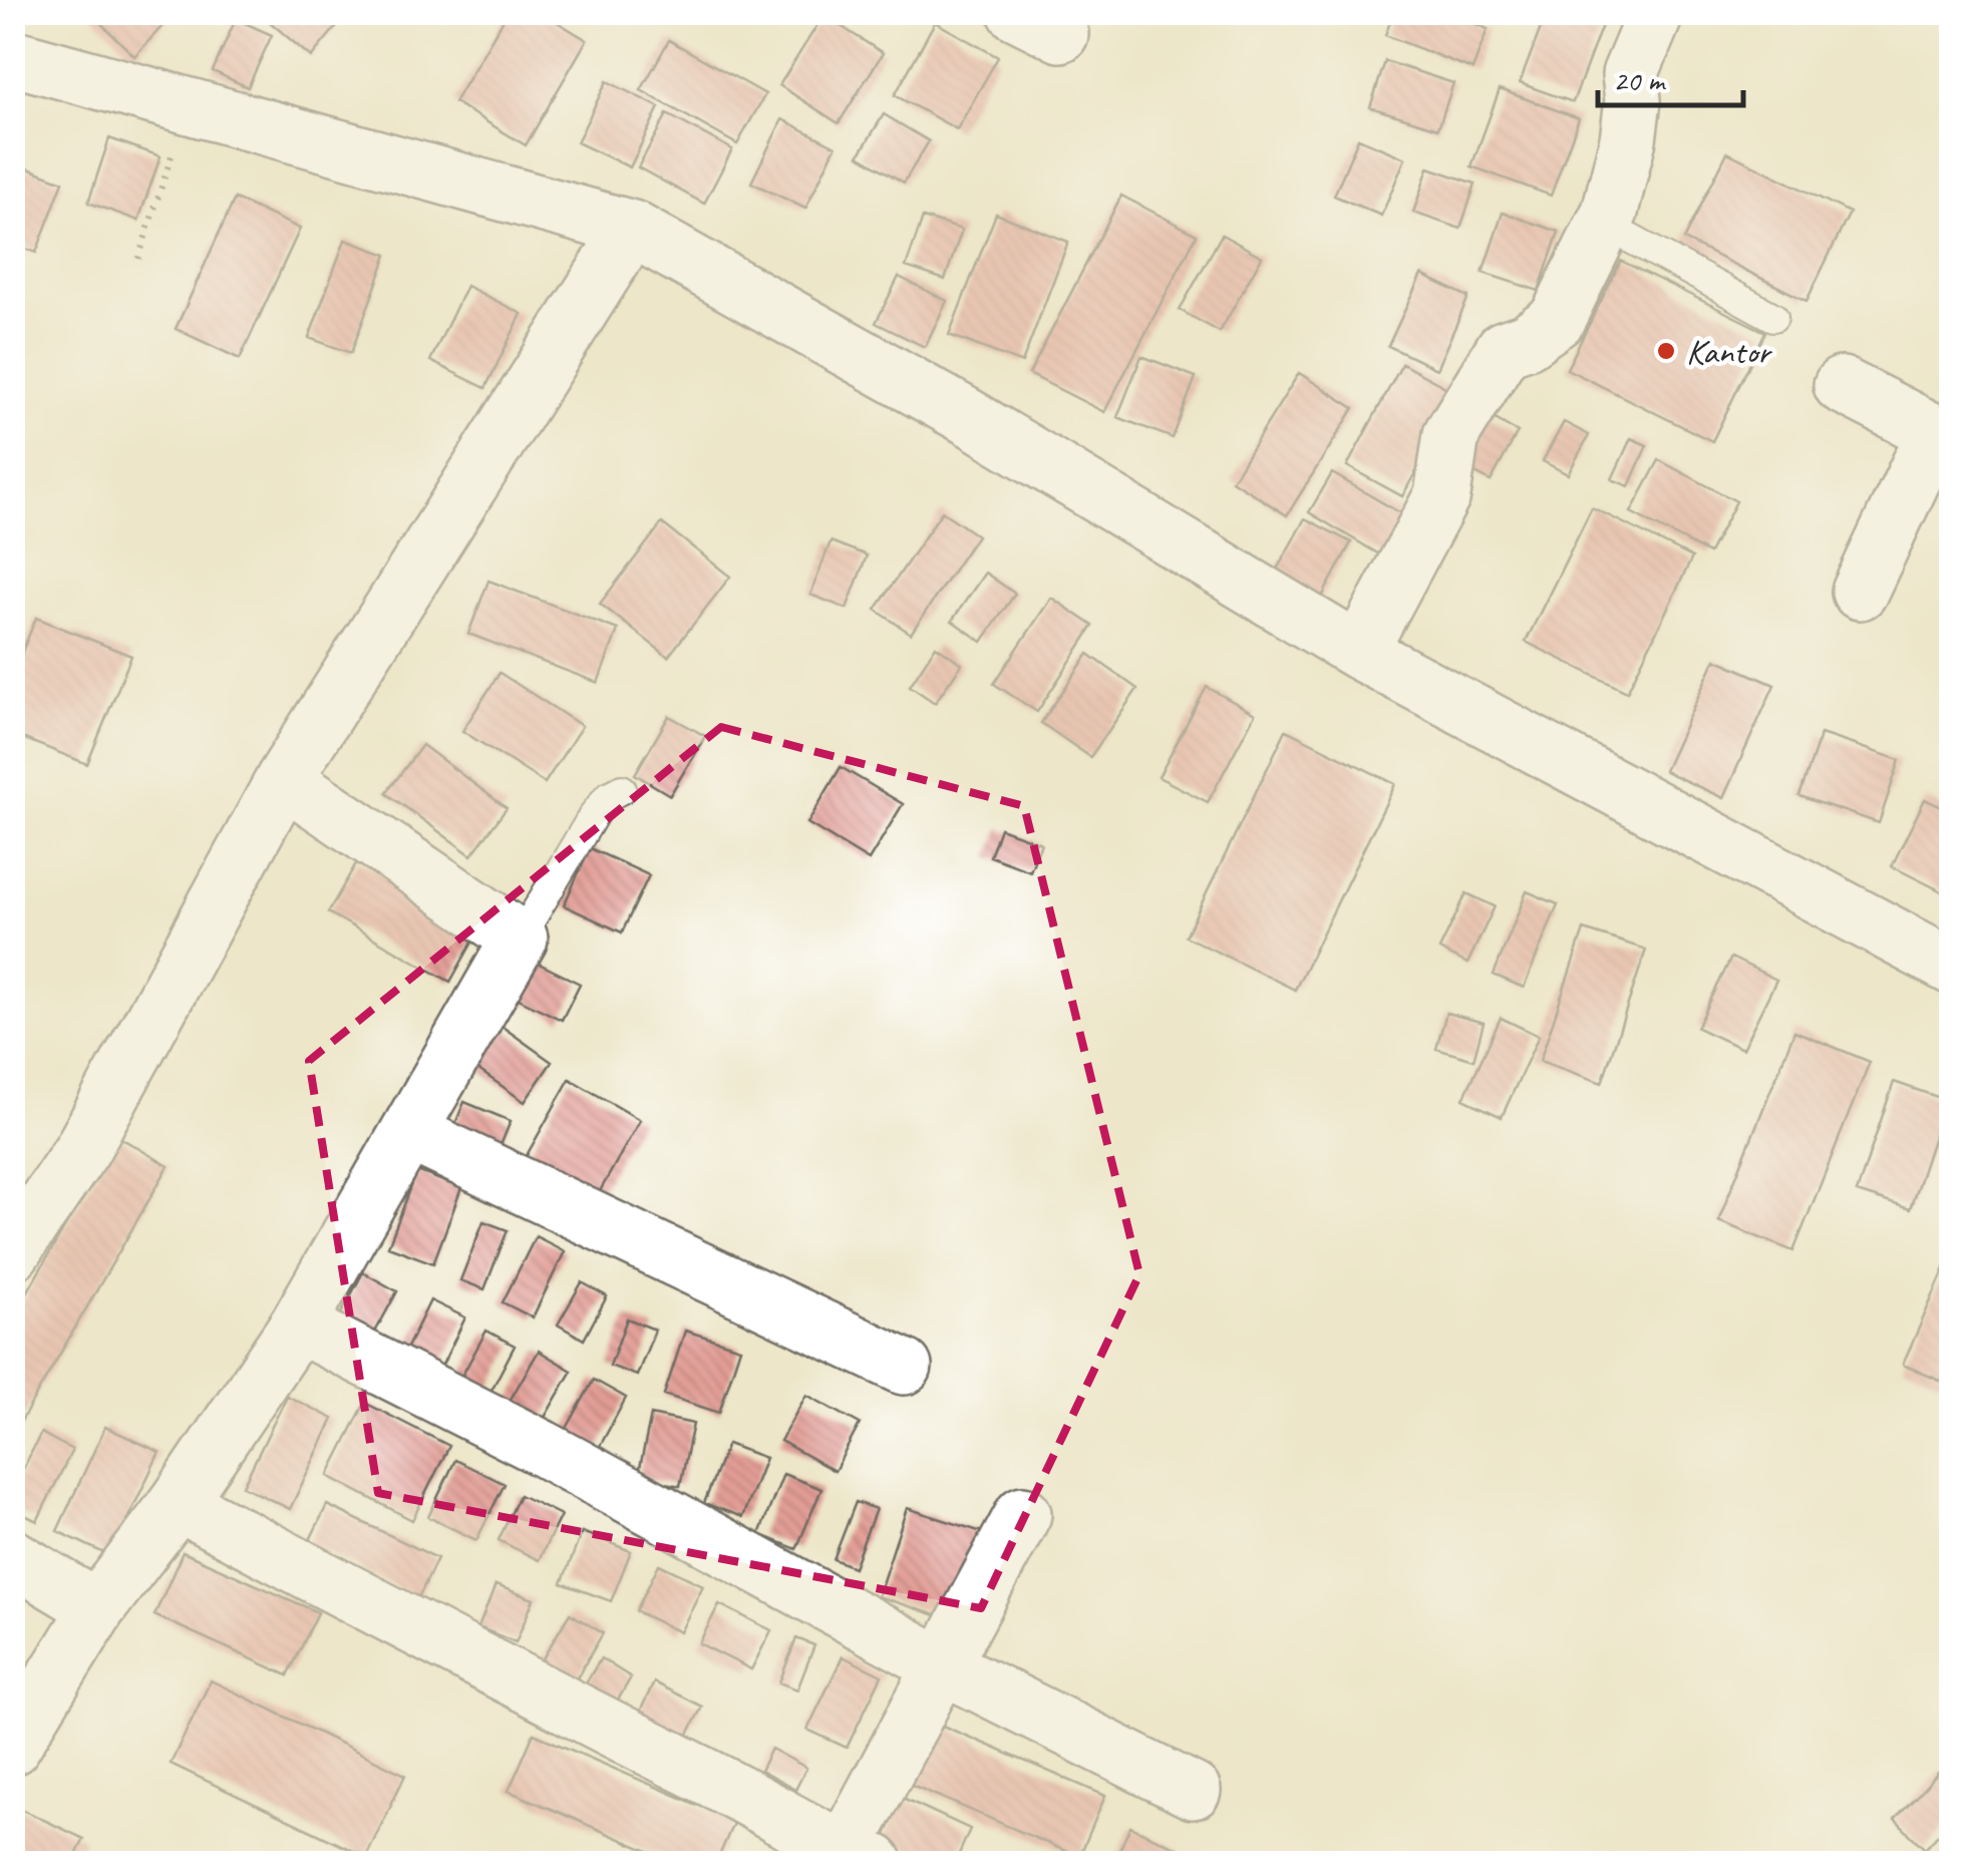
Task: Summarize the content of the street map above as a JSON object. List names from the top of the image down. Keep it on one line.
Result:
{"places":["Kantor"],"scale_bar":"20 m"}
